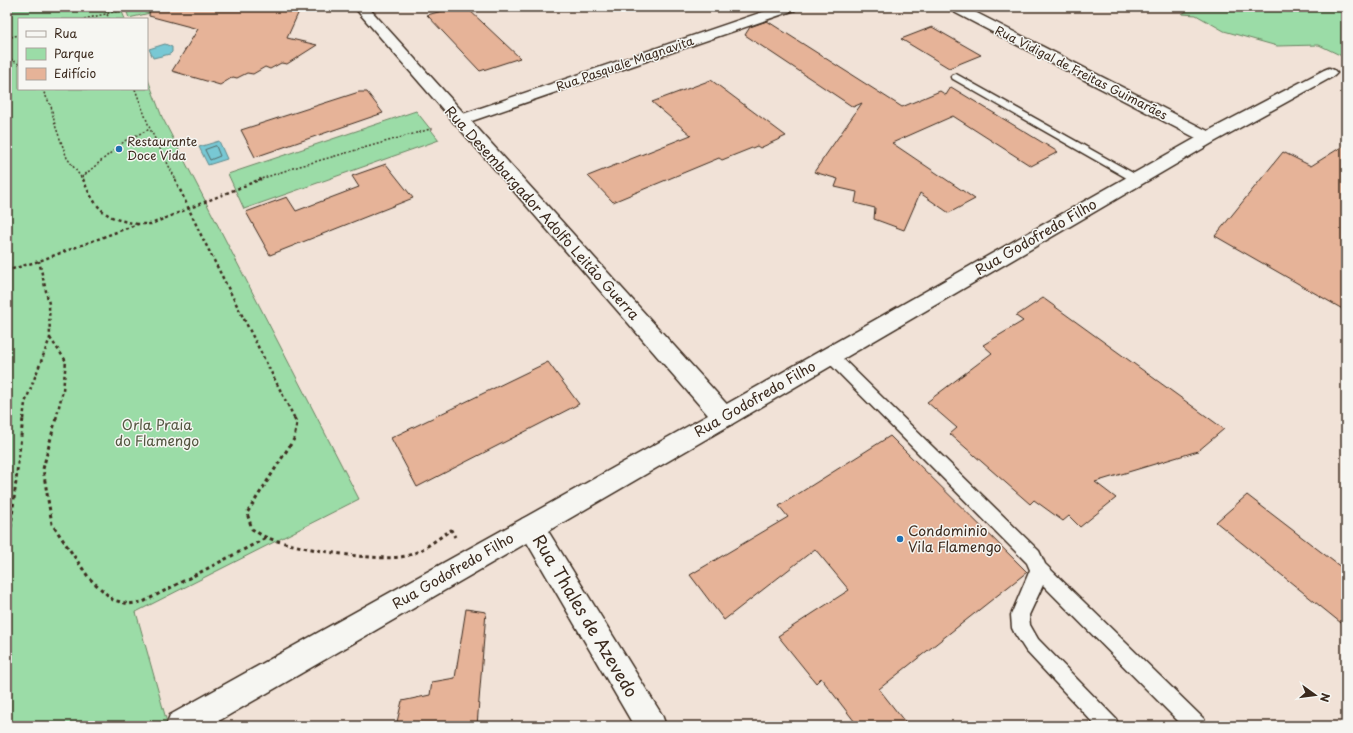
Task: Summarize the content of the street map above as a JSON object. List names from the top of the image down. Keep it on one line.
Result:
{"streets":{"street":["Rua Pasquale Magnavita","Rua Vidigal de Freitas Guimarães","Rua Desembargador Adolfo Leitão Guerra","Rua Godofredo Filho","Rua Thales de Azevedo"]},"crossings":[["Rua Pasquale Magnavita","Rua Desembargador Adolfo Leitão Guerra"],["Rua Vidigal de Freitas Guimarães","Rua Godofredo Filho"],["Rua Desembargador Adolfo Leitão Guerra","Rua Godofredo Filho"],["Rua Godofredo Filho","Rua Thales de Azevedo"]],"parks":["Orla Praia do Flamengo"],"places":["Restaurante Doce Vida","Condominio Vila Flamengo"],"legend":["Rua","Parque","Edifício"],"north":"right"}
